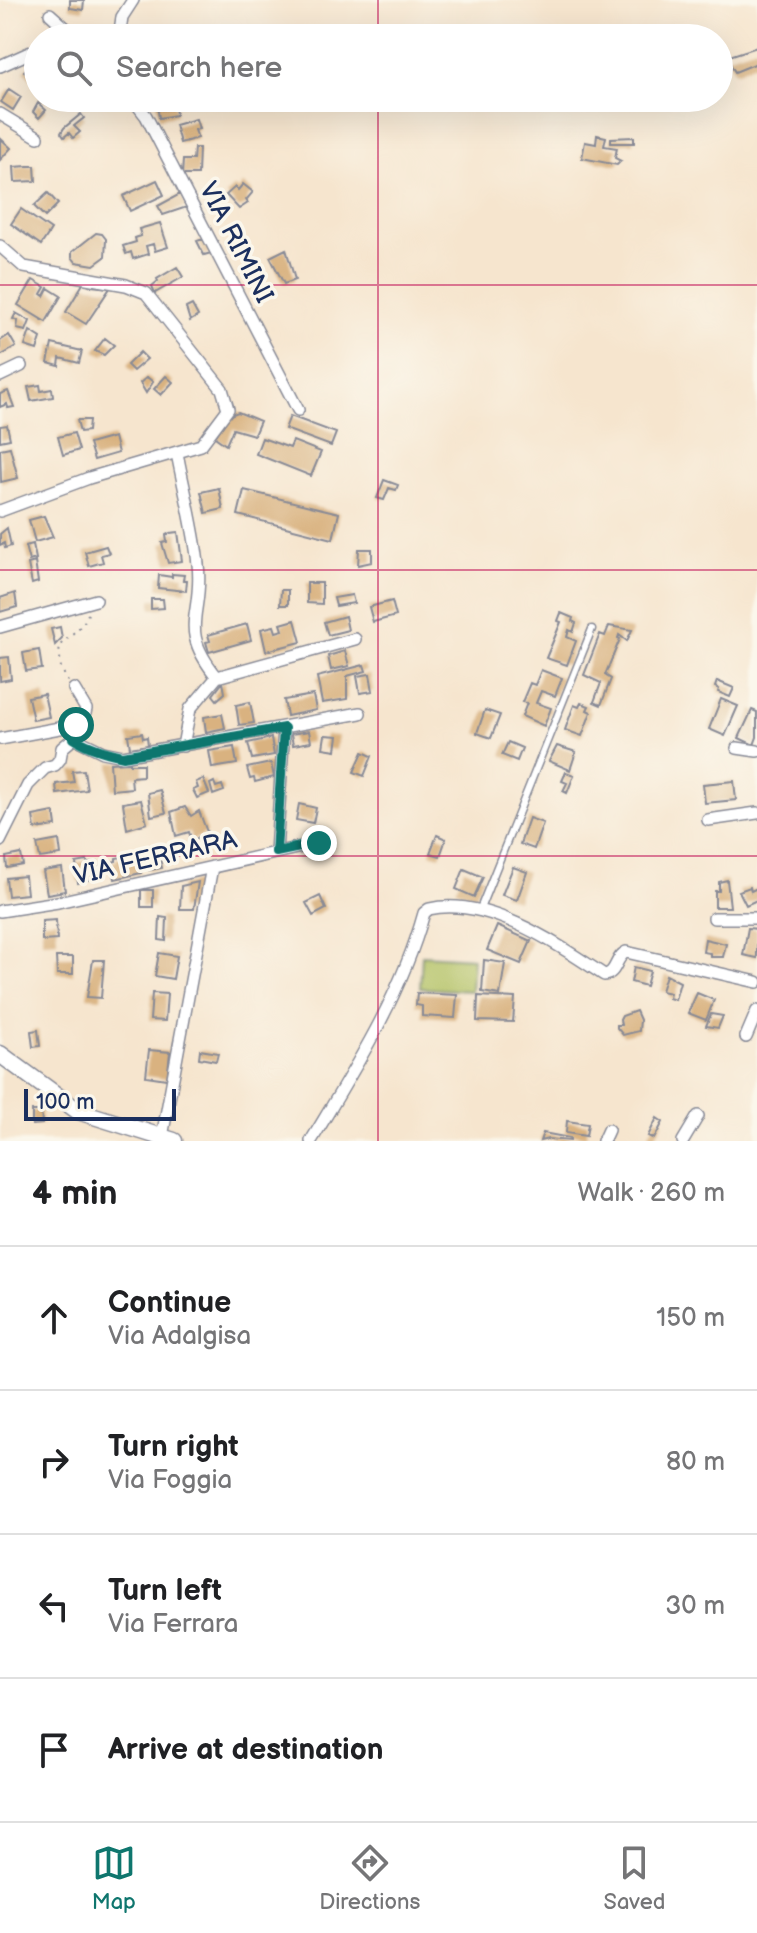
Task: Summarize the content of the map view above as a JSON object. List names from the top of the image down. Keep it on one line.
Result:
{"streets":{"street":["VIA RIMINI","VIA FERRARA"]},"scale_bar":"100 m","page":{"search":"Search here","scale":"100 m","heading":["4 min","Walk · 260 m"],"list":[["Continue","Via Adalgisa","150 m"],["Turn right","Via Foggia","80 m"],["Turn left","Via Ferrara","30 m"],"Arrive at destination"],"nav":["Map","Directions","Saved"]}}
